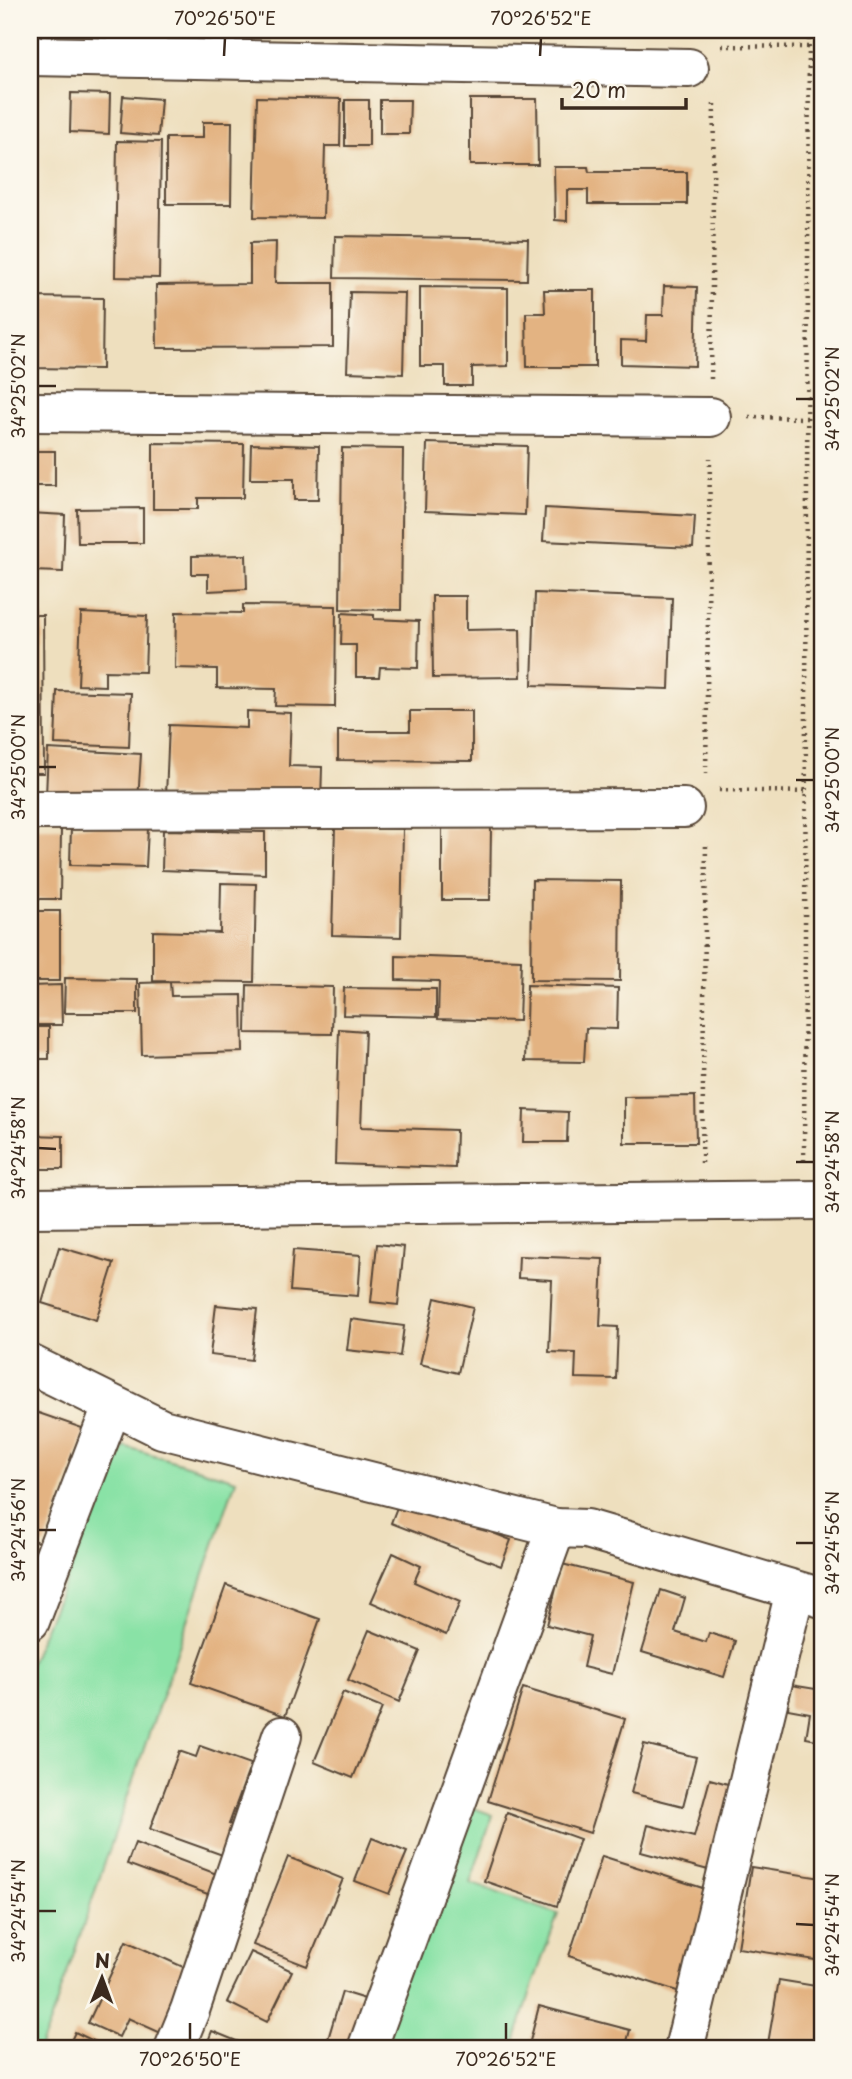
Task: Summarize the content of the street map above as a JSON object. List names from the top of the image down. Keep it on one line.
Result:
{"scale_bar":"20 m","north":"top","coordinates":["70°26'50\"E","70°26'52\"E","34°25'02\"N","34°25'00\"N","34°24'58\"N","34°24'56\"N","34°24'54\"N"]}
